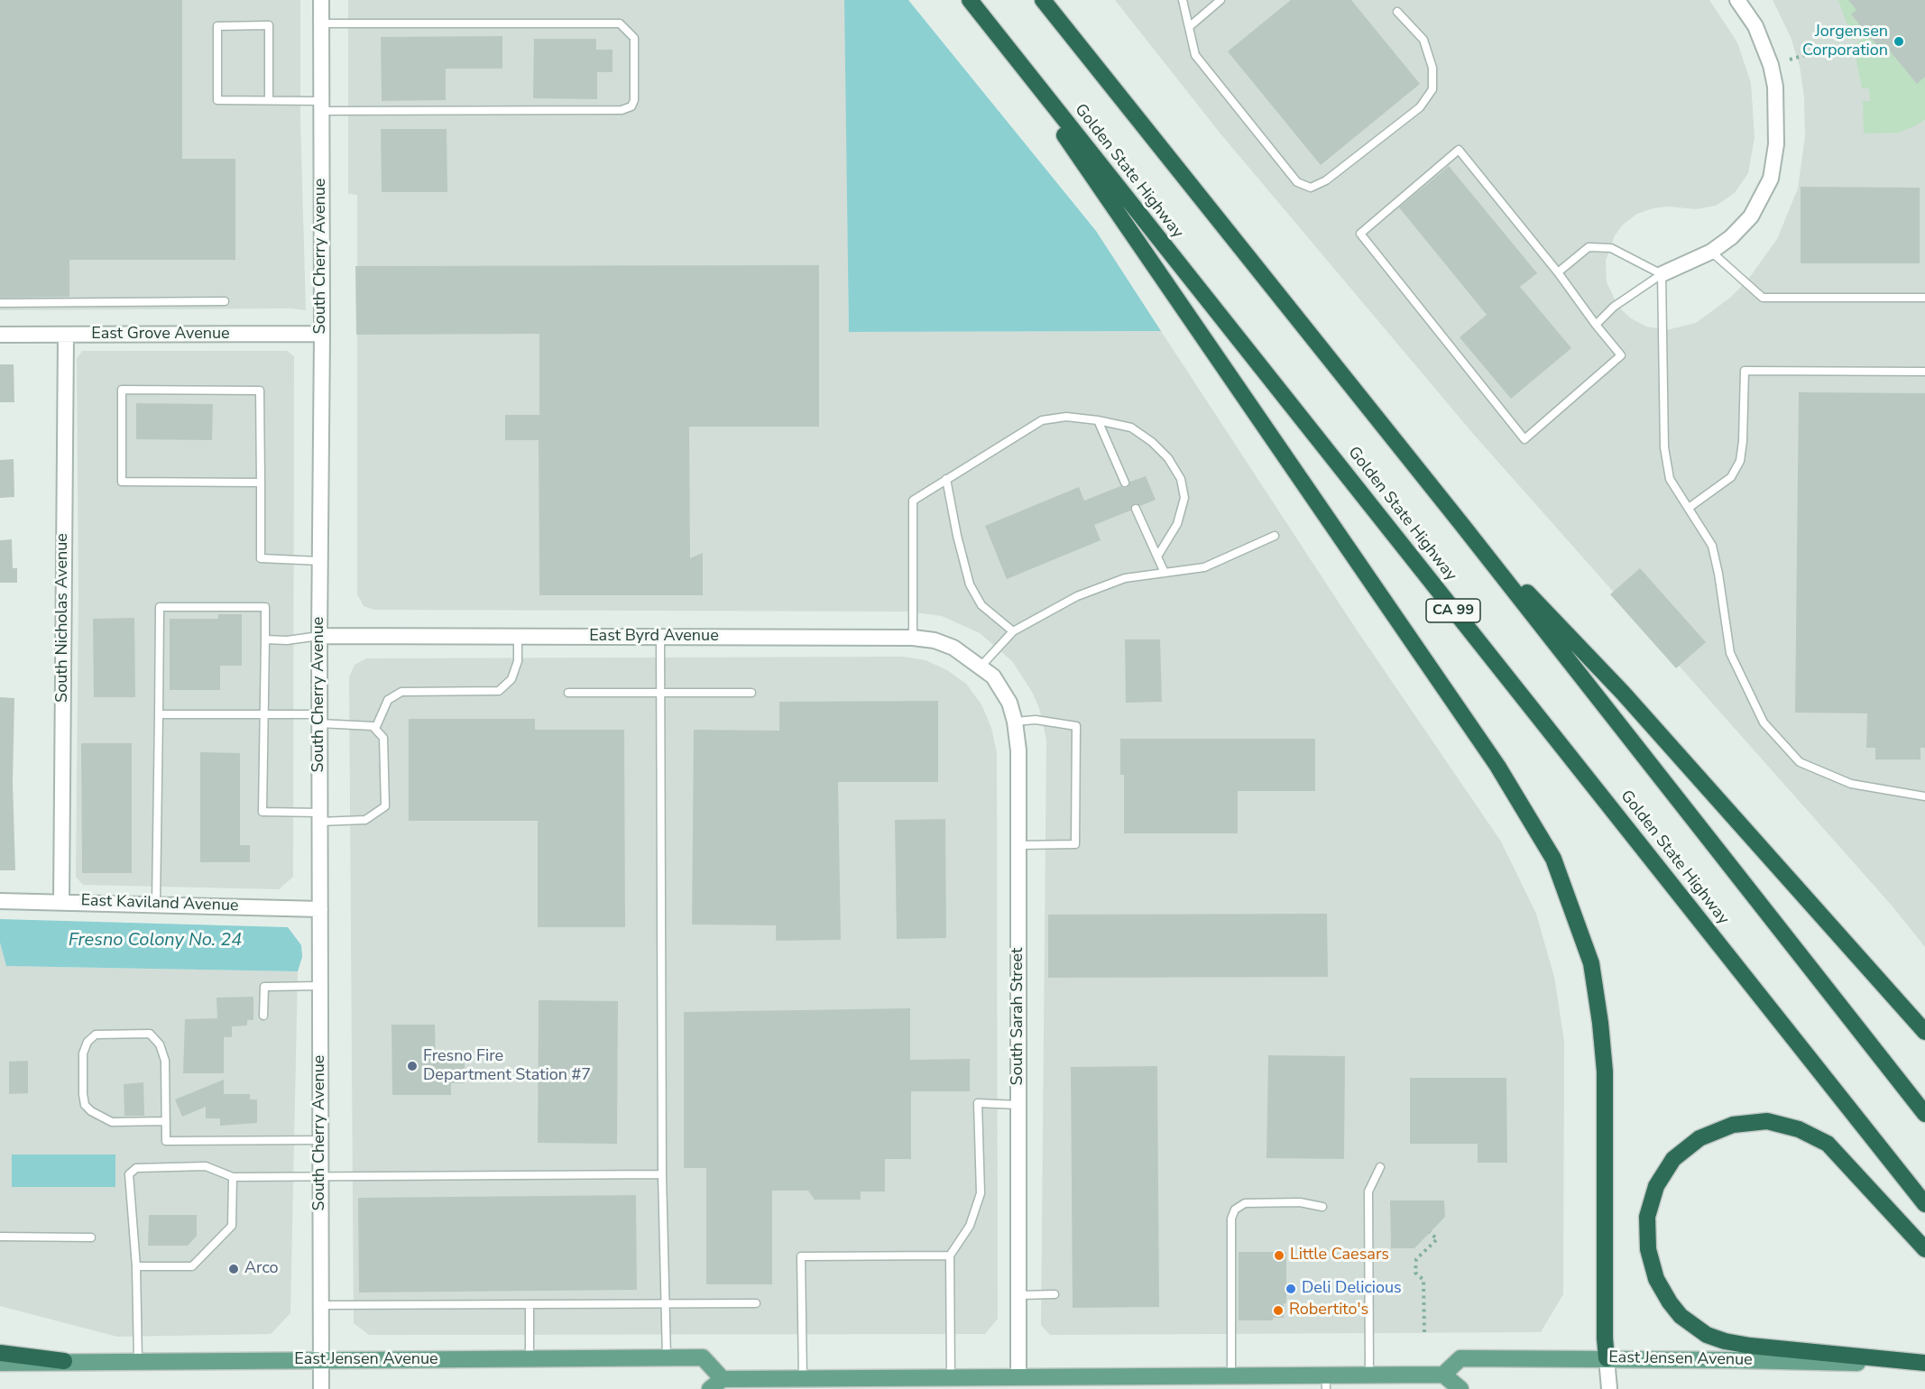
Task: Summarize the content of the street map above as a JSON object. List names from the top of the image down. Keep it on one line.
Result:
{"streets":{"highway":["Golden State Highway","CA 99"],"main road":["East Jensen Avenue"],"street":["South Cherry Avenue","East Grove Avenue","South Nicholas Avenue","East Byrd Avenue","East Kaviland Avenue","South Sarah Street"]},"crossings":[["South Cherry Avenue","East Grove Avenue"],["South Cherry Avenue","East Byrd Avenue"],["South Cherry Avenue","East Kaviland Avenue"],["South Cherry Avenue","East Jensen Avenue"],["East Grove Avenue","South Nicholas Avenue"],["South Nicholas Avenue","East Kaviland Avenue"],["East Byrd Avenue","South Sarah Street"],["South Sarah Street","East Jensen Avenue"]],"water":["Fresno Colony No. 24"],"places":["Jorgensen Corporation","Fresno Fire Department Station #7","Little Caesars","Arco","Deli Delicious","Robertito's"]}
